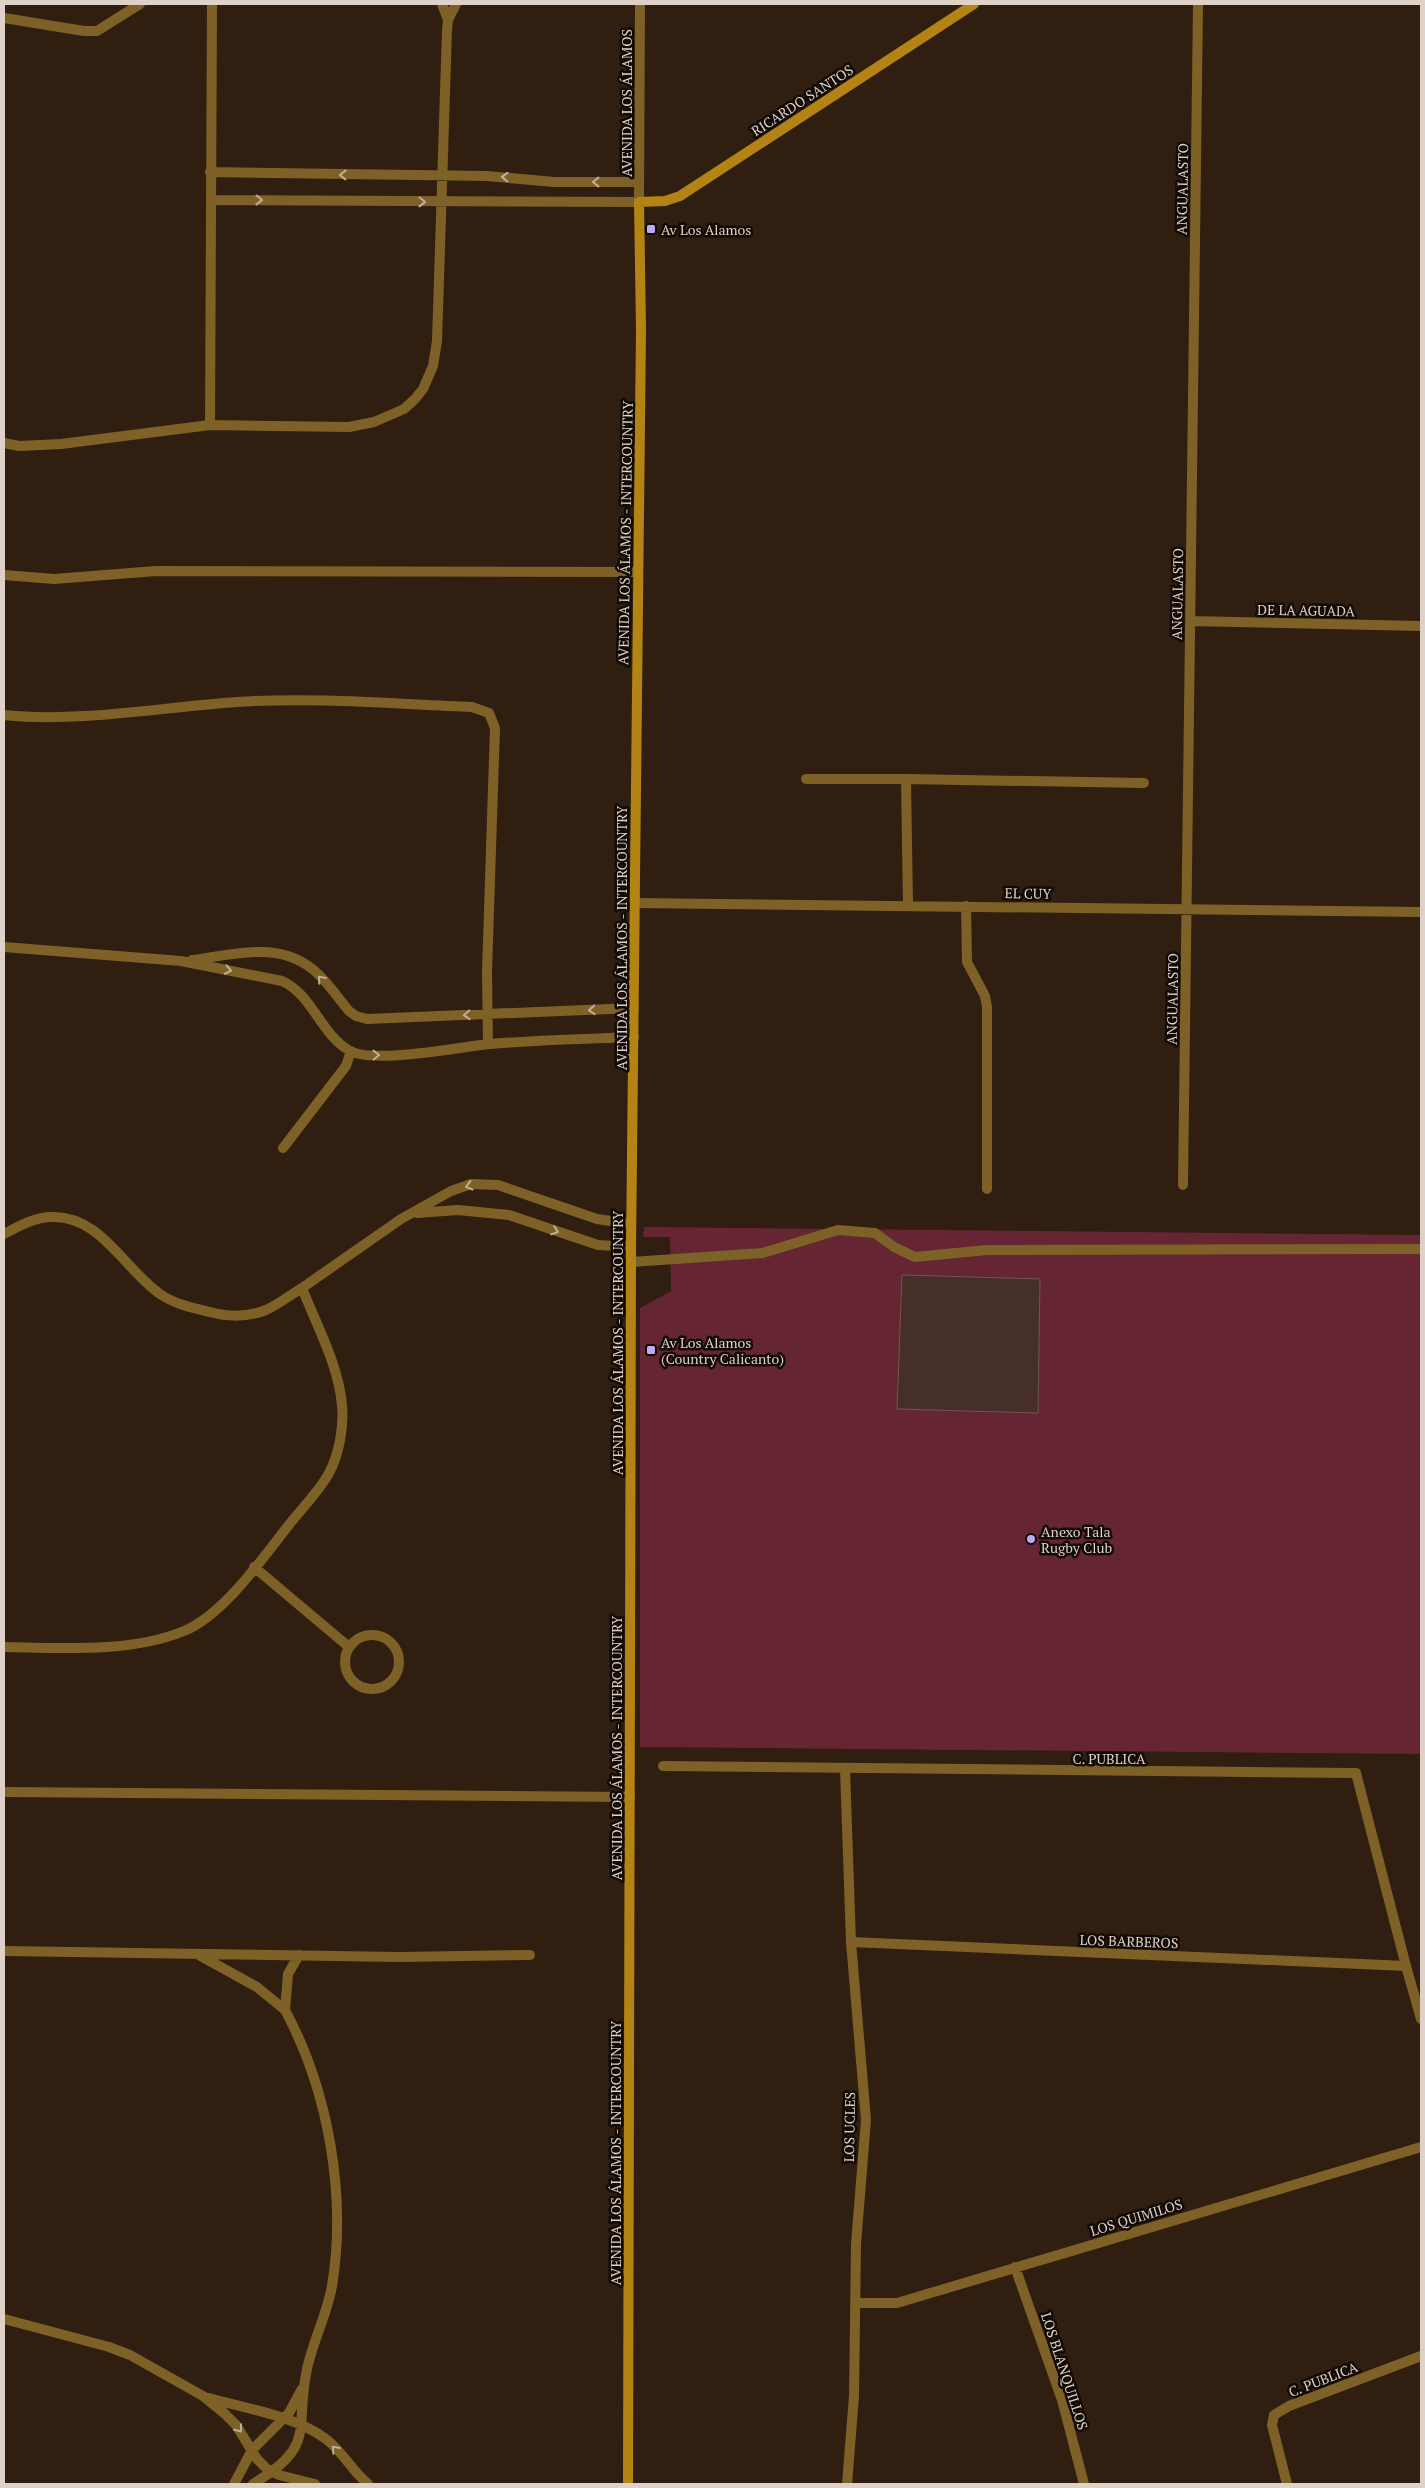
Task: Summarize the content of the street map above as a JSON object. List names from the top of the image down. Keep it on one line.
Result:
{"streets":{"main road":["RICARDO SANTOS","AVENIDA LOS ÁLAMOS - INTERCOUNTRY"],"street":["AVENIDA LOS ÁLAMOS","ANGUALASTO","DE LA AGUADA","EL CUY","C. PUBLICA","LOS BARBEROS","LOS UCLES","LOS QUIMILOS","LOS BLANQUILLOS"]},"crossings":[["RICARDO SANTOS","AVENIDA LOS ÁLAMOS"],["RICARDO SANTOS","AVENIDA LOS ÁLAMOS - INTERCOUNTRY"],["AVENIDA LOS ÁLAMOS","AVENIDA LOS ÁLAMOS - INTERCOUNTRY"],["ANGUALASTO","DE LA AGUADA"],["ANGUALASTO","EL CUY"],["AVENIDA LOS ÁLAMOS - INTERCOUNTRY","EL CUY"],["C. PUBLICA","LOS BARBEROS"],["C. PUBLICA","LOS UCLES"],["LOS BARBEROS","LOS UCLES"],["LOS UCLES","LOS QUIMILOS"],["LOS QUIMILOS","LOS BLANQUILLOS"]],"places":{"transit":["Av Los Alamos","Av Los Alamos (Country Calicanto)"],"other":["Anexo Tala Rugby Club"]}}
